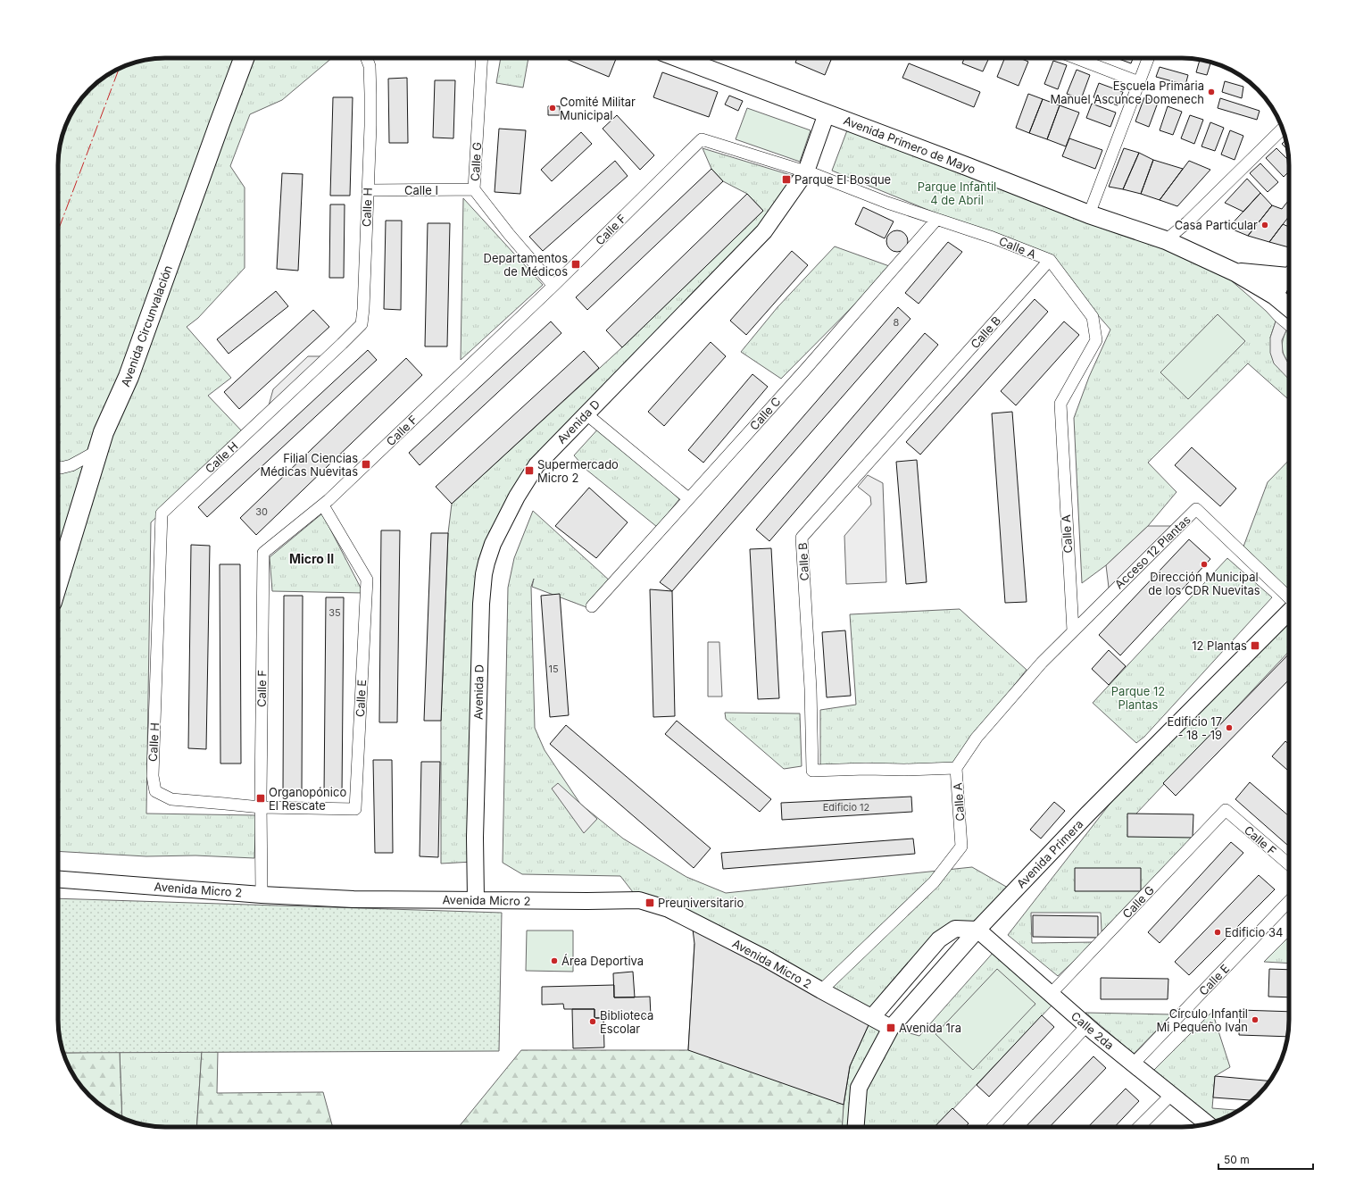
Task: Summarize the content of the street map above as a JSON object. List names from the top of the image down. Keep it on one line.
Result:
{"streets":{"highway":["Avenida Circunvalación"],"main road":["Avenida Primero de Mayo"],"street":["Calle G","Calle I","Calle H","Calle F","Calle A","Calle B","Calle C","Avenida D","Acceso 12 Plantas","Calle E","Avenida Primera","Avenida Micro 2","Calle 2da"]},"crossings":[["Avenida Primero de Mayo","Avenida D"],["Calle G","Calle I"],["Calle G","Calle F"],["Calle G","Calle 2da"],["Calle I","Calle H"],["Calle H","Calle F"],["Calle H","Calle E"],["Calle F","Calle A"],["Calle F","Avenida D"],["Calle F","Calle E"],["Calle F","Avenida Micro 2"],["Calle A","Calle B"],["Calle A","Calle C"],["Calle A","Avenida D"],["Calle A","Acceso 12 Plantas"],["Calle A","Avenida Micro 2"],["Avenida D","Avenida Micro 2"],["Calle E","Calle 2da"],["Avenida Primera","Avenida Micro 2"],["Avenida Primera","Calle 2da"]],"districts":["Micro II"],"parks":["Parque Infantil 4 de Abril","Parque 12 Plantas"],"places":{"other":["Escuela Primaria Manuel Ascunce Domenech","Comité Militar Municipal","Casa Particular","Dirección Municipal de los CDR Nuevitas","Edificio 17 - 18 - 19","Edificio 34","Área Deportiva","Círculo Infantil Mi Pequeño Ivan","Biblioteca Escolar"],"transit":["Parque El Bosque","Departamentos de Médicos","Filial Ciencias Médicas Nuevitas","Supermercado Micro 2","12 Plantas","Organopónico El Rescate","Preuniversitario","Avenida 1ra"]},"house_numbers":["8","30","35","15","Edificio 12"],"scale_bar":"50 m"}
